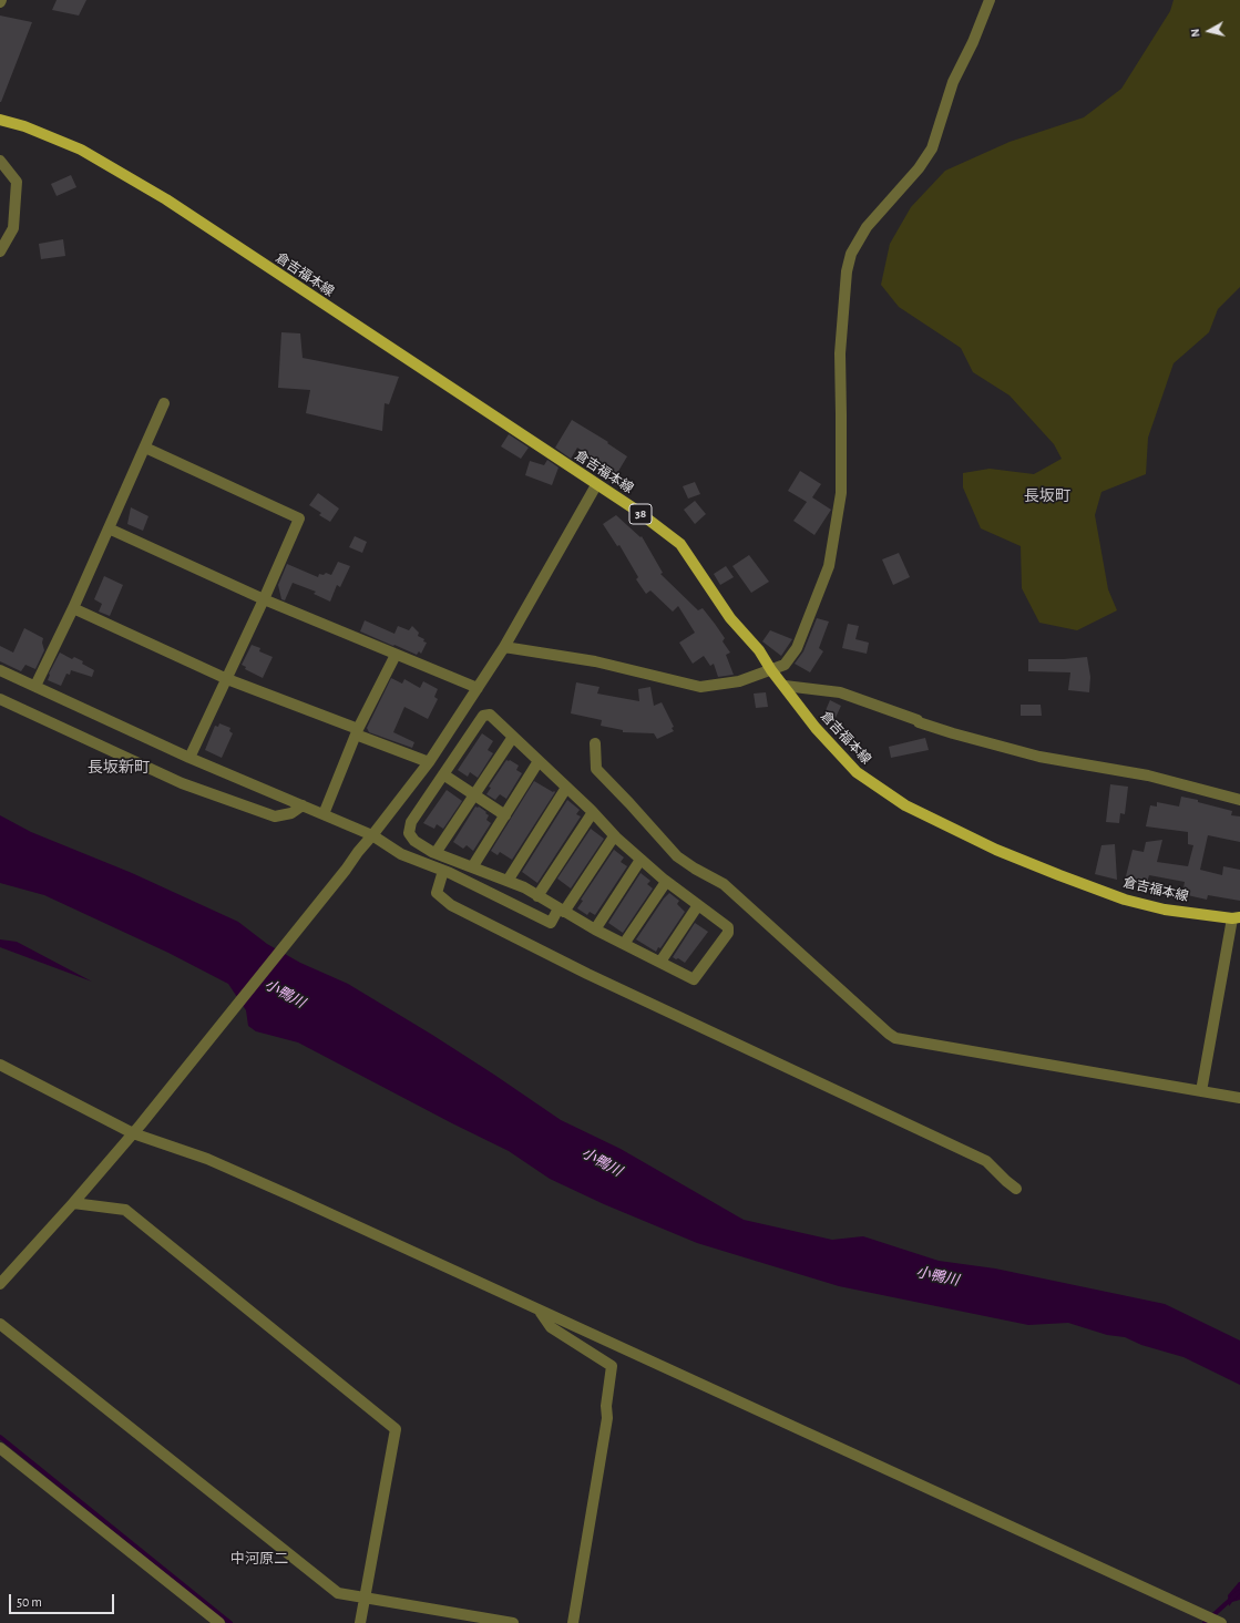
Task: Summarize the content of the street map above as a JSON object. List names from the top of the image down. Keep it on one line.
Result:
{"streets":{"main road":["倉吉福本線","38"]},"districts":["長坂町","長坂新町","中河原二"],"water":["小鴨川"],"scale_bar":"50 m","north":"left"}
